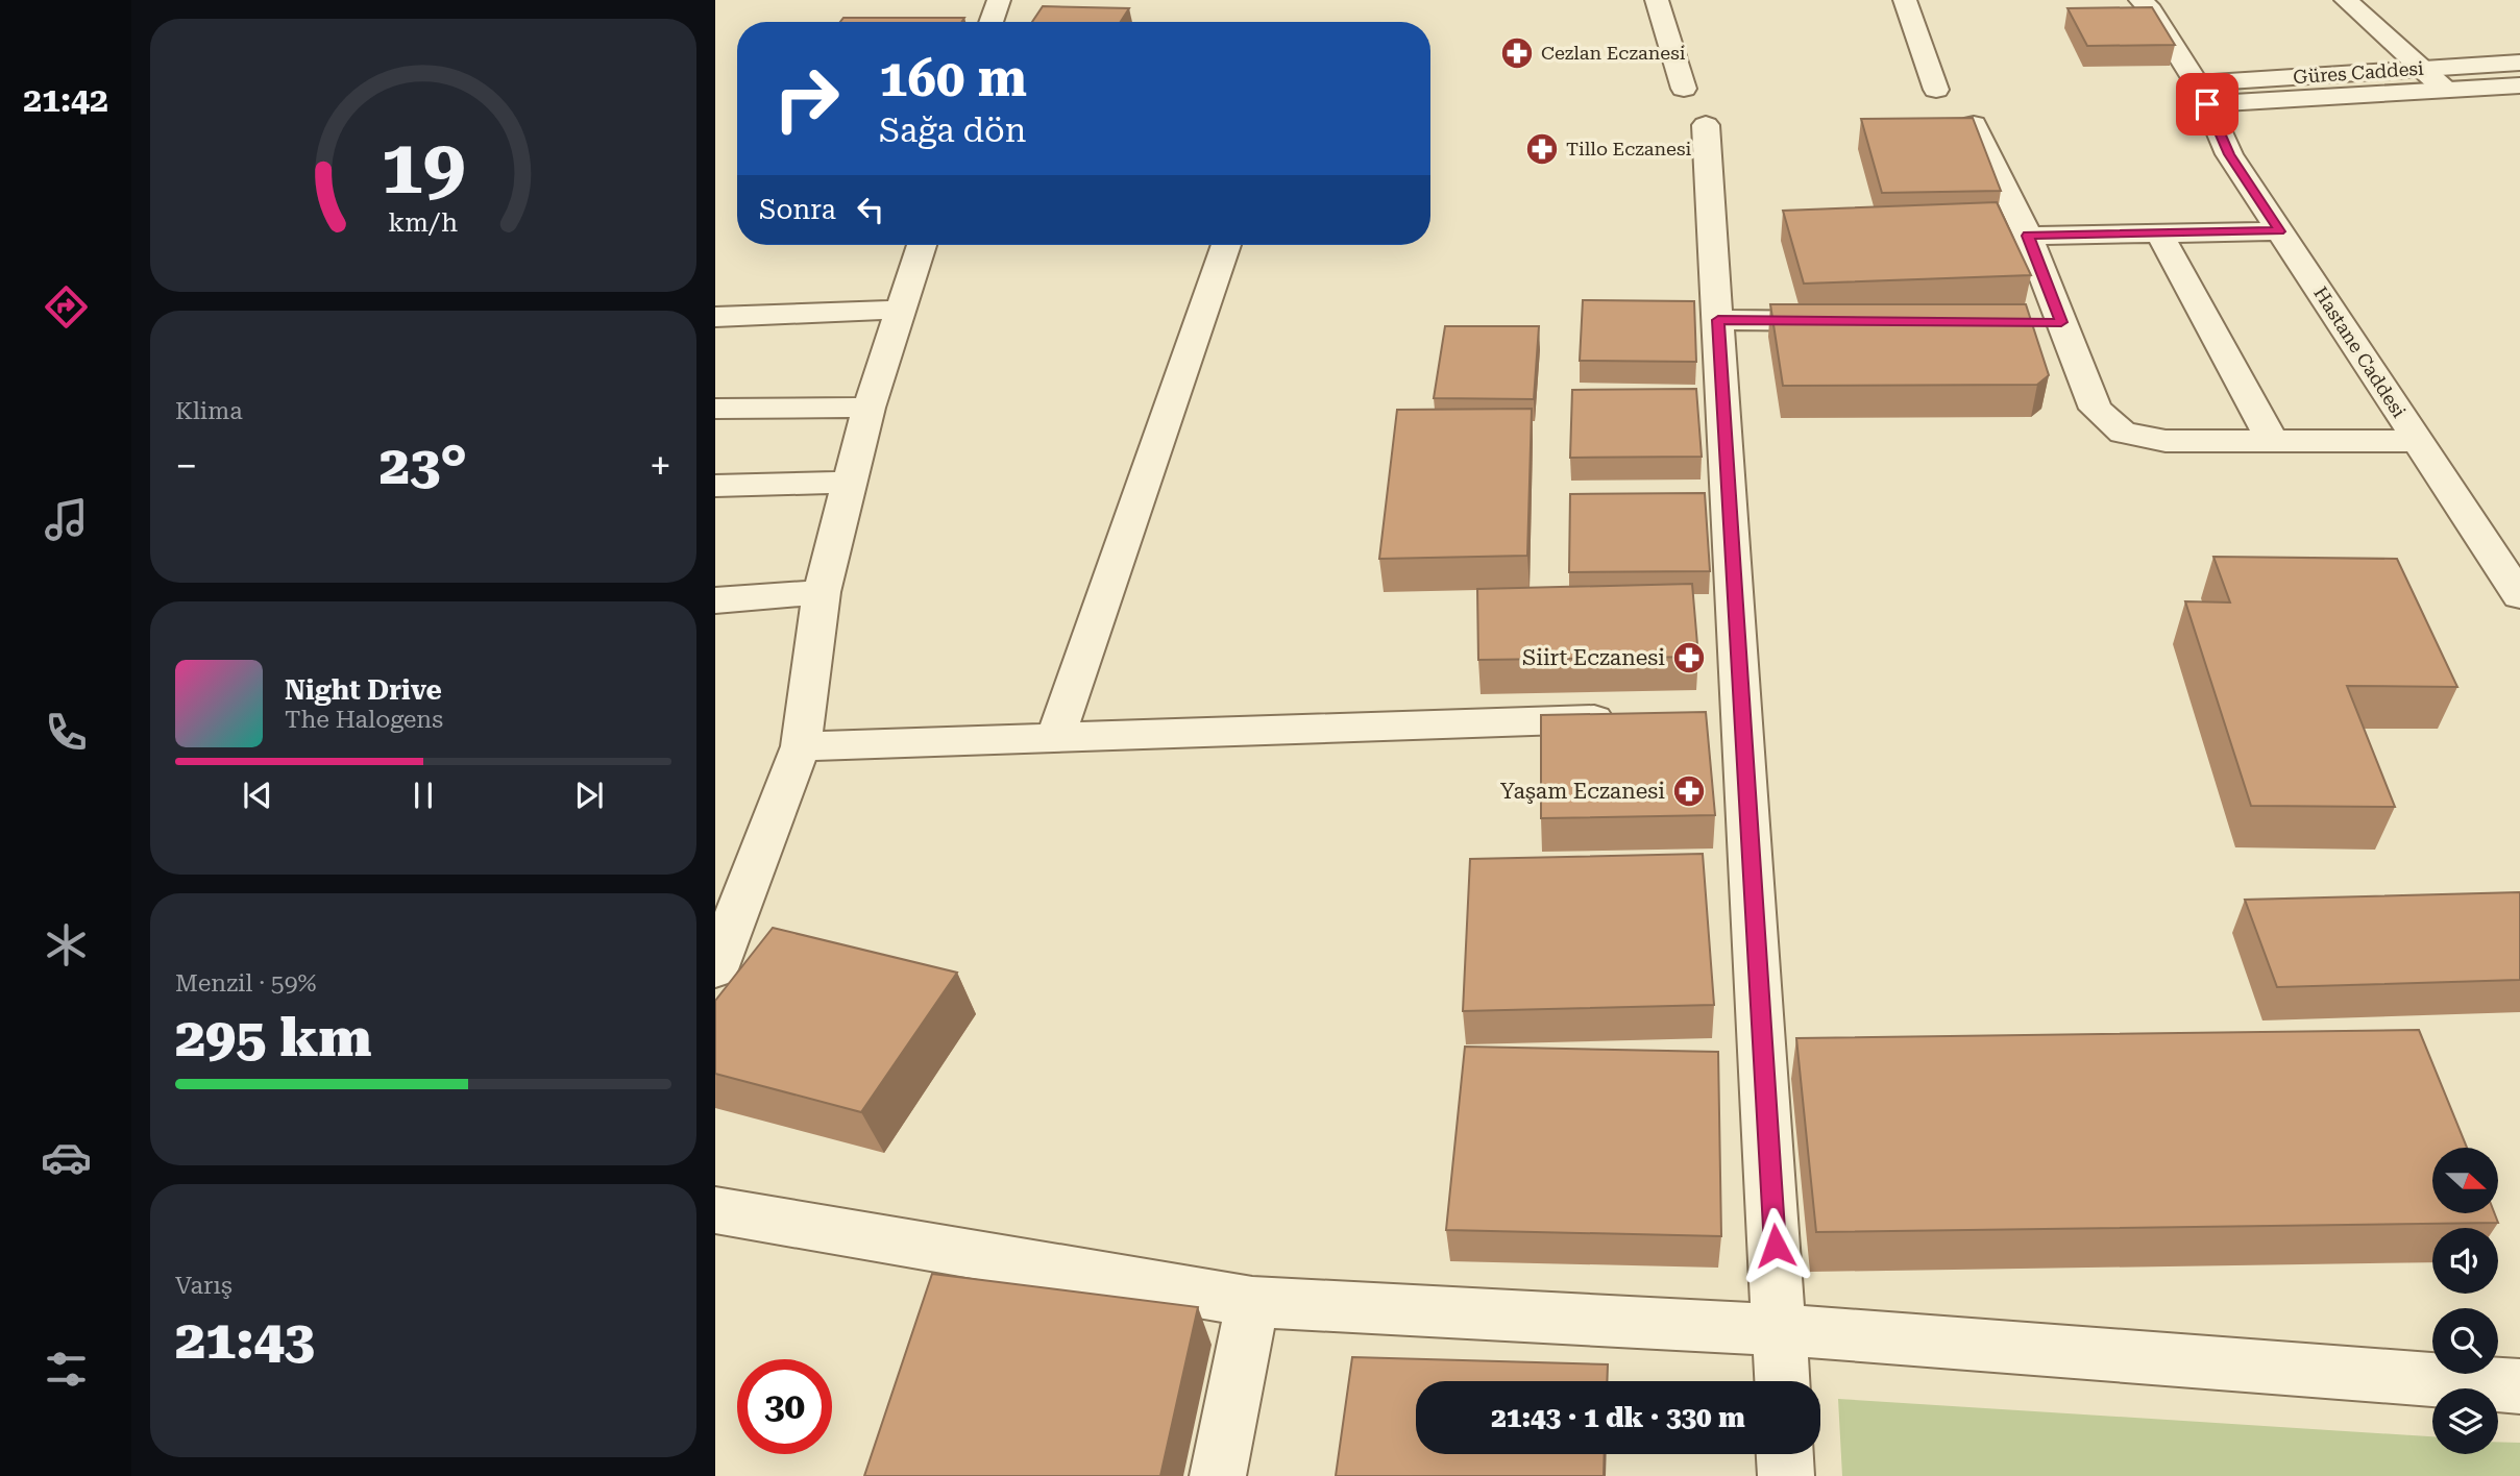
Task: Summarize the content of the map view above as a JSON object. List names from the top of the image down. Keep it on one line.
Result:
{"streets":{"street":["Güres Caddesi","Hastane Caddesi"]},"crossings":[["Güres Caddesi","Hastane Caddesi"]],"places":{"pharmacy":["Cezlan Eczanesi","Tillo Eczanesi","Siirt Eczanesi","Yaşam Eczanesi"]},"north":"right","page":{"tabs":"21:42","turn":["160 m","Sağa dön"],"then":"Sonra","tile":["Klima",["Menzil · 59%","295 km"],["Varış","21:43"]],"heat":["−","23°","+"],"song":["Night Drive","The Halogens"],"limit":"30","trip":"21:43 · 1 dk · 330 m","gauge":["19","km/h"]}}
